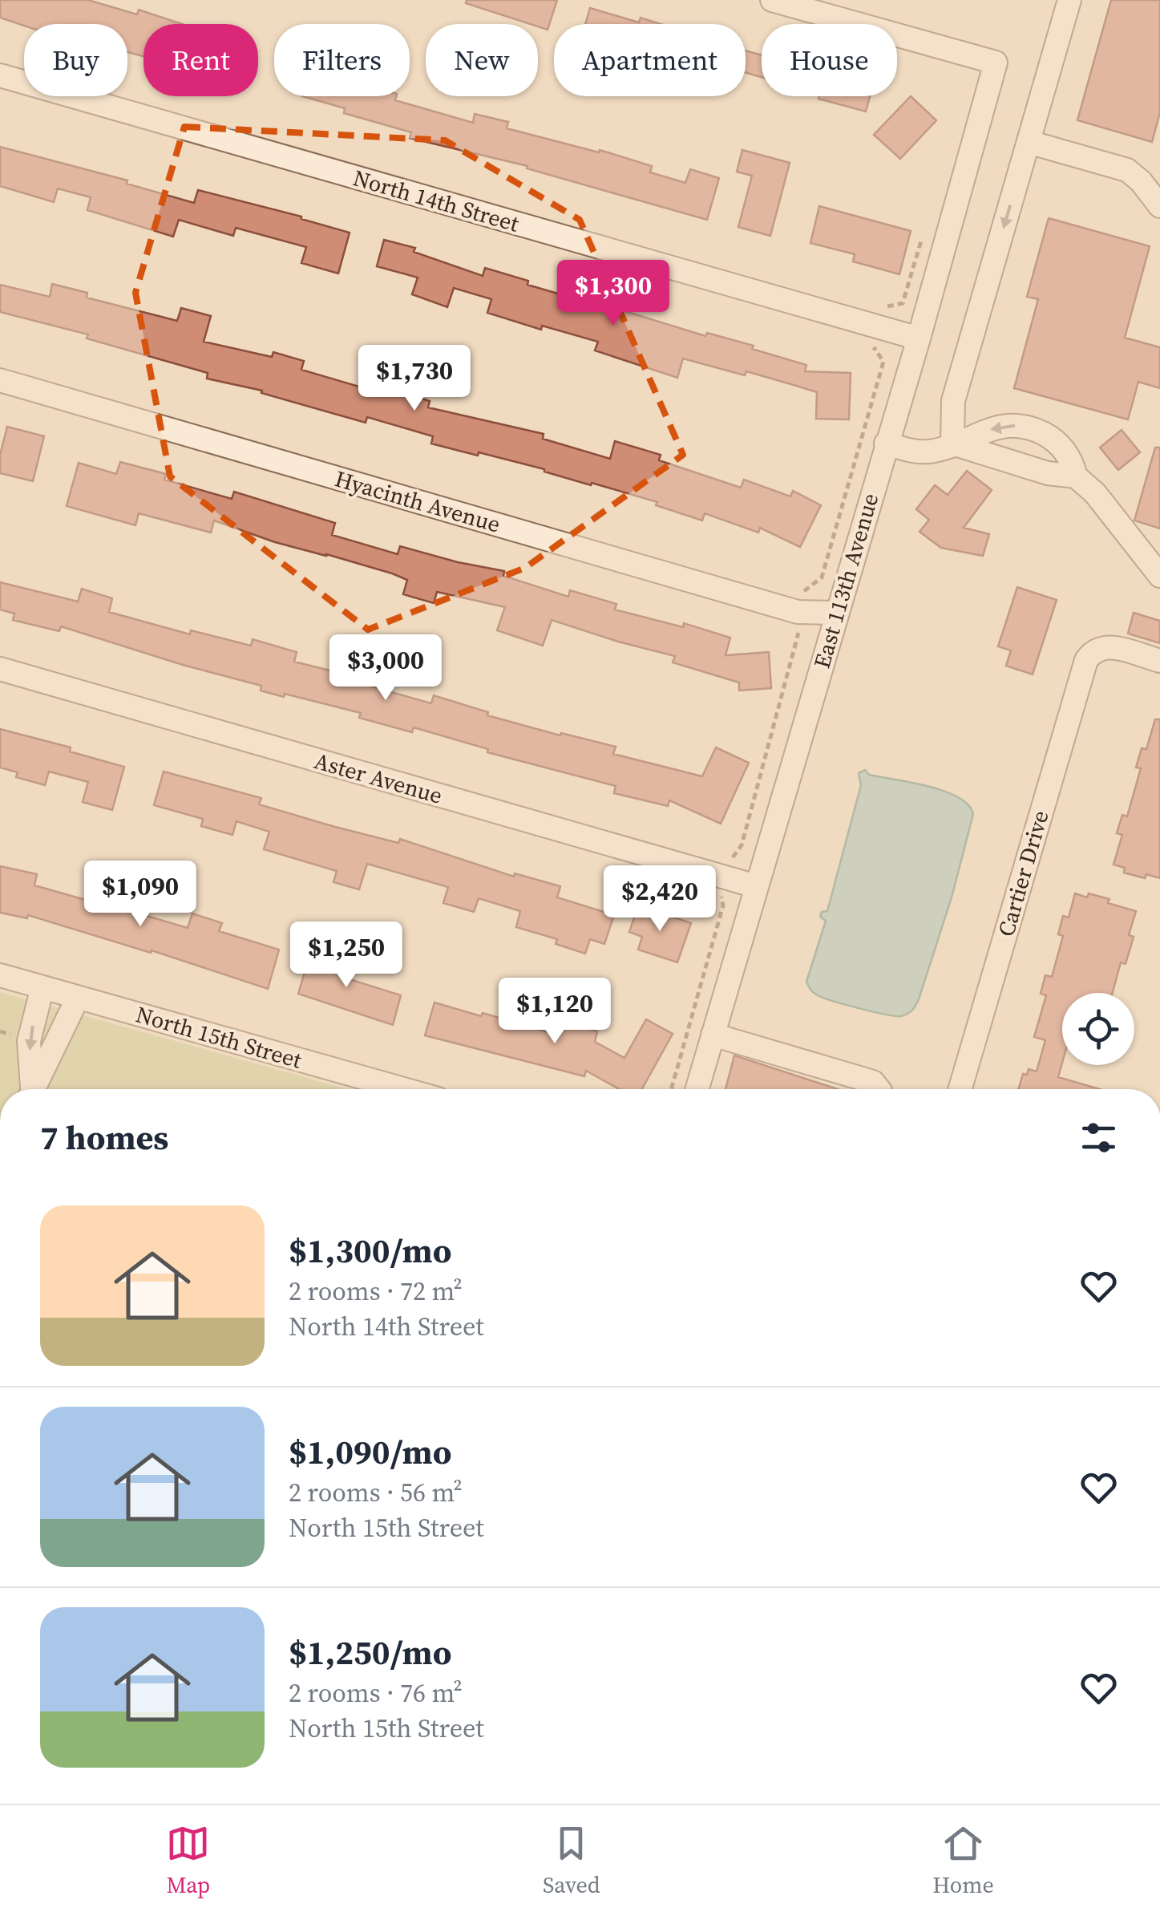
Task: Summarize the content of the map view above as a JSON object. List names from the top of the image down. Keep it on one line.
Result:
{"streets":{"street":["North 14th Street","Hyacinth Avenue","East 113th Avenue","Aster Avenue","Cartier Drive","North 15th Street"]},"crossings":[["North 14th Street","East 113th Avenue"],["Hyacinth Avenue","East 113th Avenue"],["East 113th Avenue","Aster Avenue"]],"page":{"chip":["Buy","Rent","Filters","New","Apartment","House"],"price":["$1,300","$1,730","$3,000","$1,090","$2,420","$1,250","$1,120"],"heading":"7 homes","list":[{"name":"$1,300/mo","note":"2 rooms · 72 m² · North 14th Street"},{"name":"$1,090/mo","note":"2 rooms · 56 m² · North 15th Street"},{"name":"$1,250/mo","note":"2 rooms · 76 m² · North 15th Street"}],"tabs":["Map","Saved","Home"]}}
